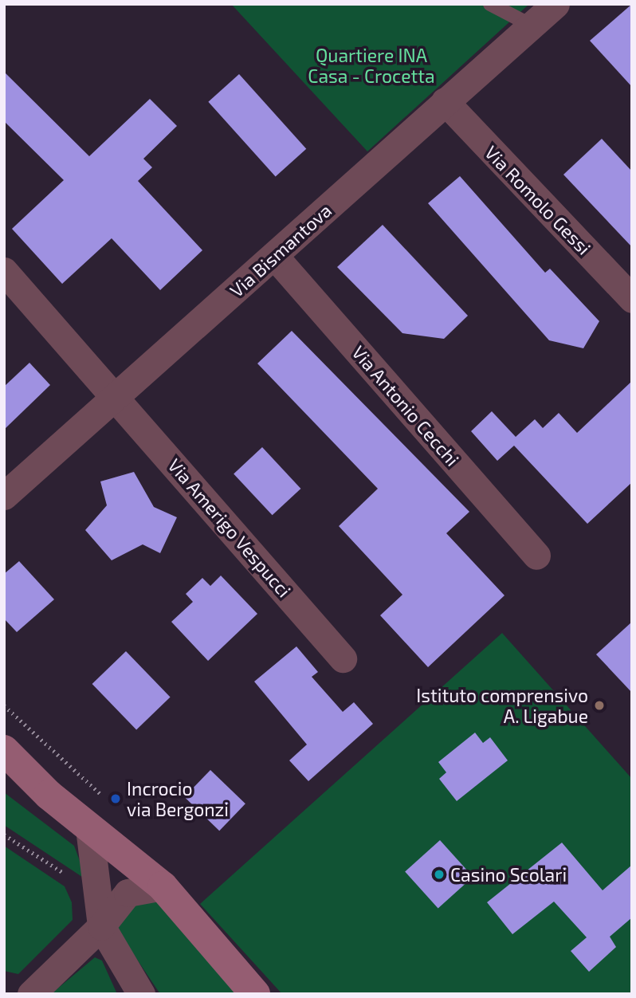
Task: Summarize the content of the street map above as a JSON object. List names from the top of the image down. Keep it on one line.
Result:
{"streets":{"street":["Via Romolo Gessi","Via Bismantova","Via Antonio Cecchi","Via Amerigo Vespucci"]},"crossings":[["Via Romolo Gessi","Via Bismantova"],["Via Bismantova","Via Antonio Cecchi"],["Via Bismantova","Via Amerigo Vespucci"]],"parks":["Quartiere INA Casa - Crocetta"],"places":["Istituto comprensivo A. Ligabue","Incrocio via Bergonzi","Casino Scolari"]}
